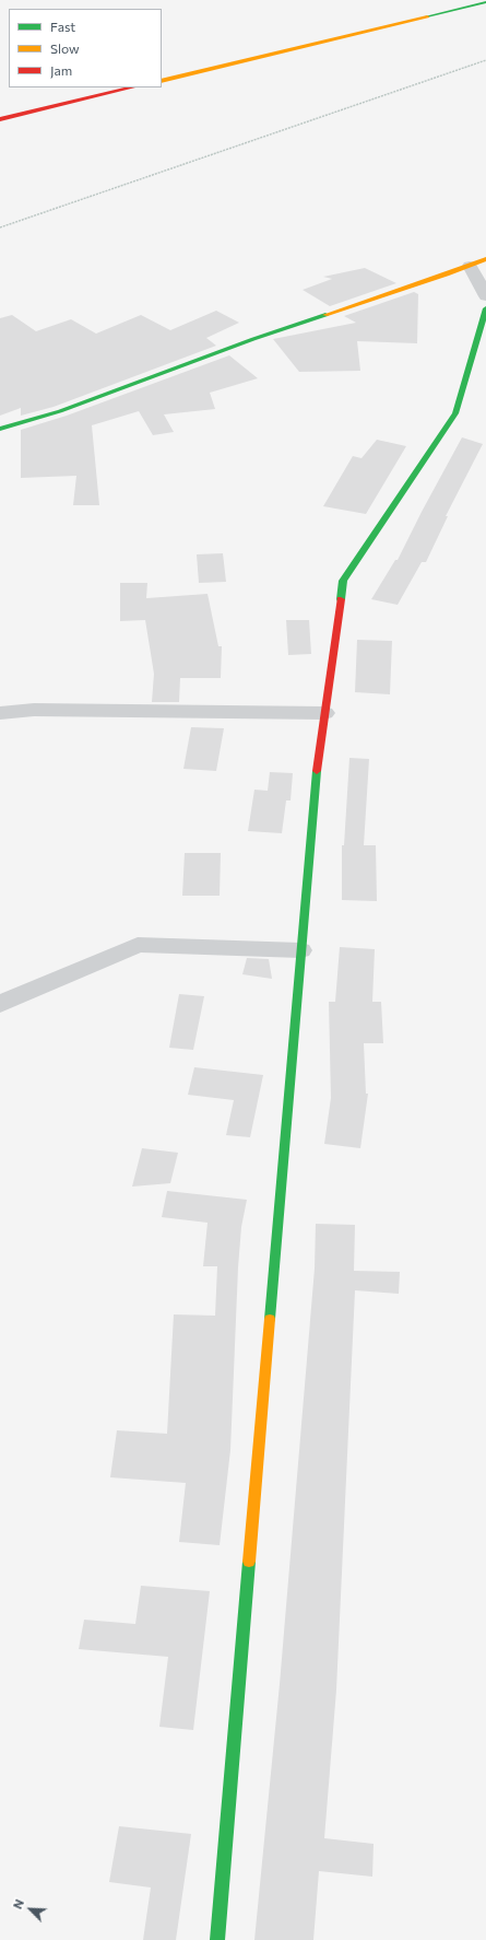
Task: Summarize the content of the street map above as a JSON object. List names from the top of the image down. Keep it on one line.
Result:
{"legend":["Fast","Slow","Jam"],"north":"top left"}
